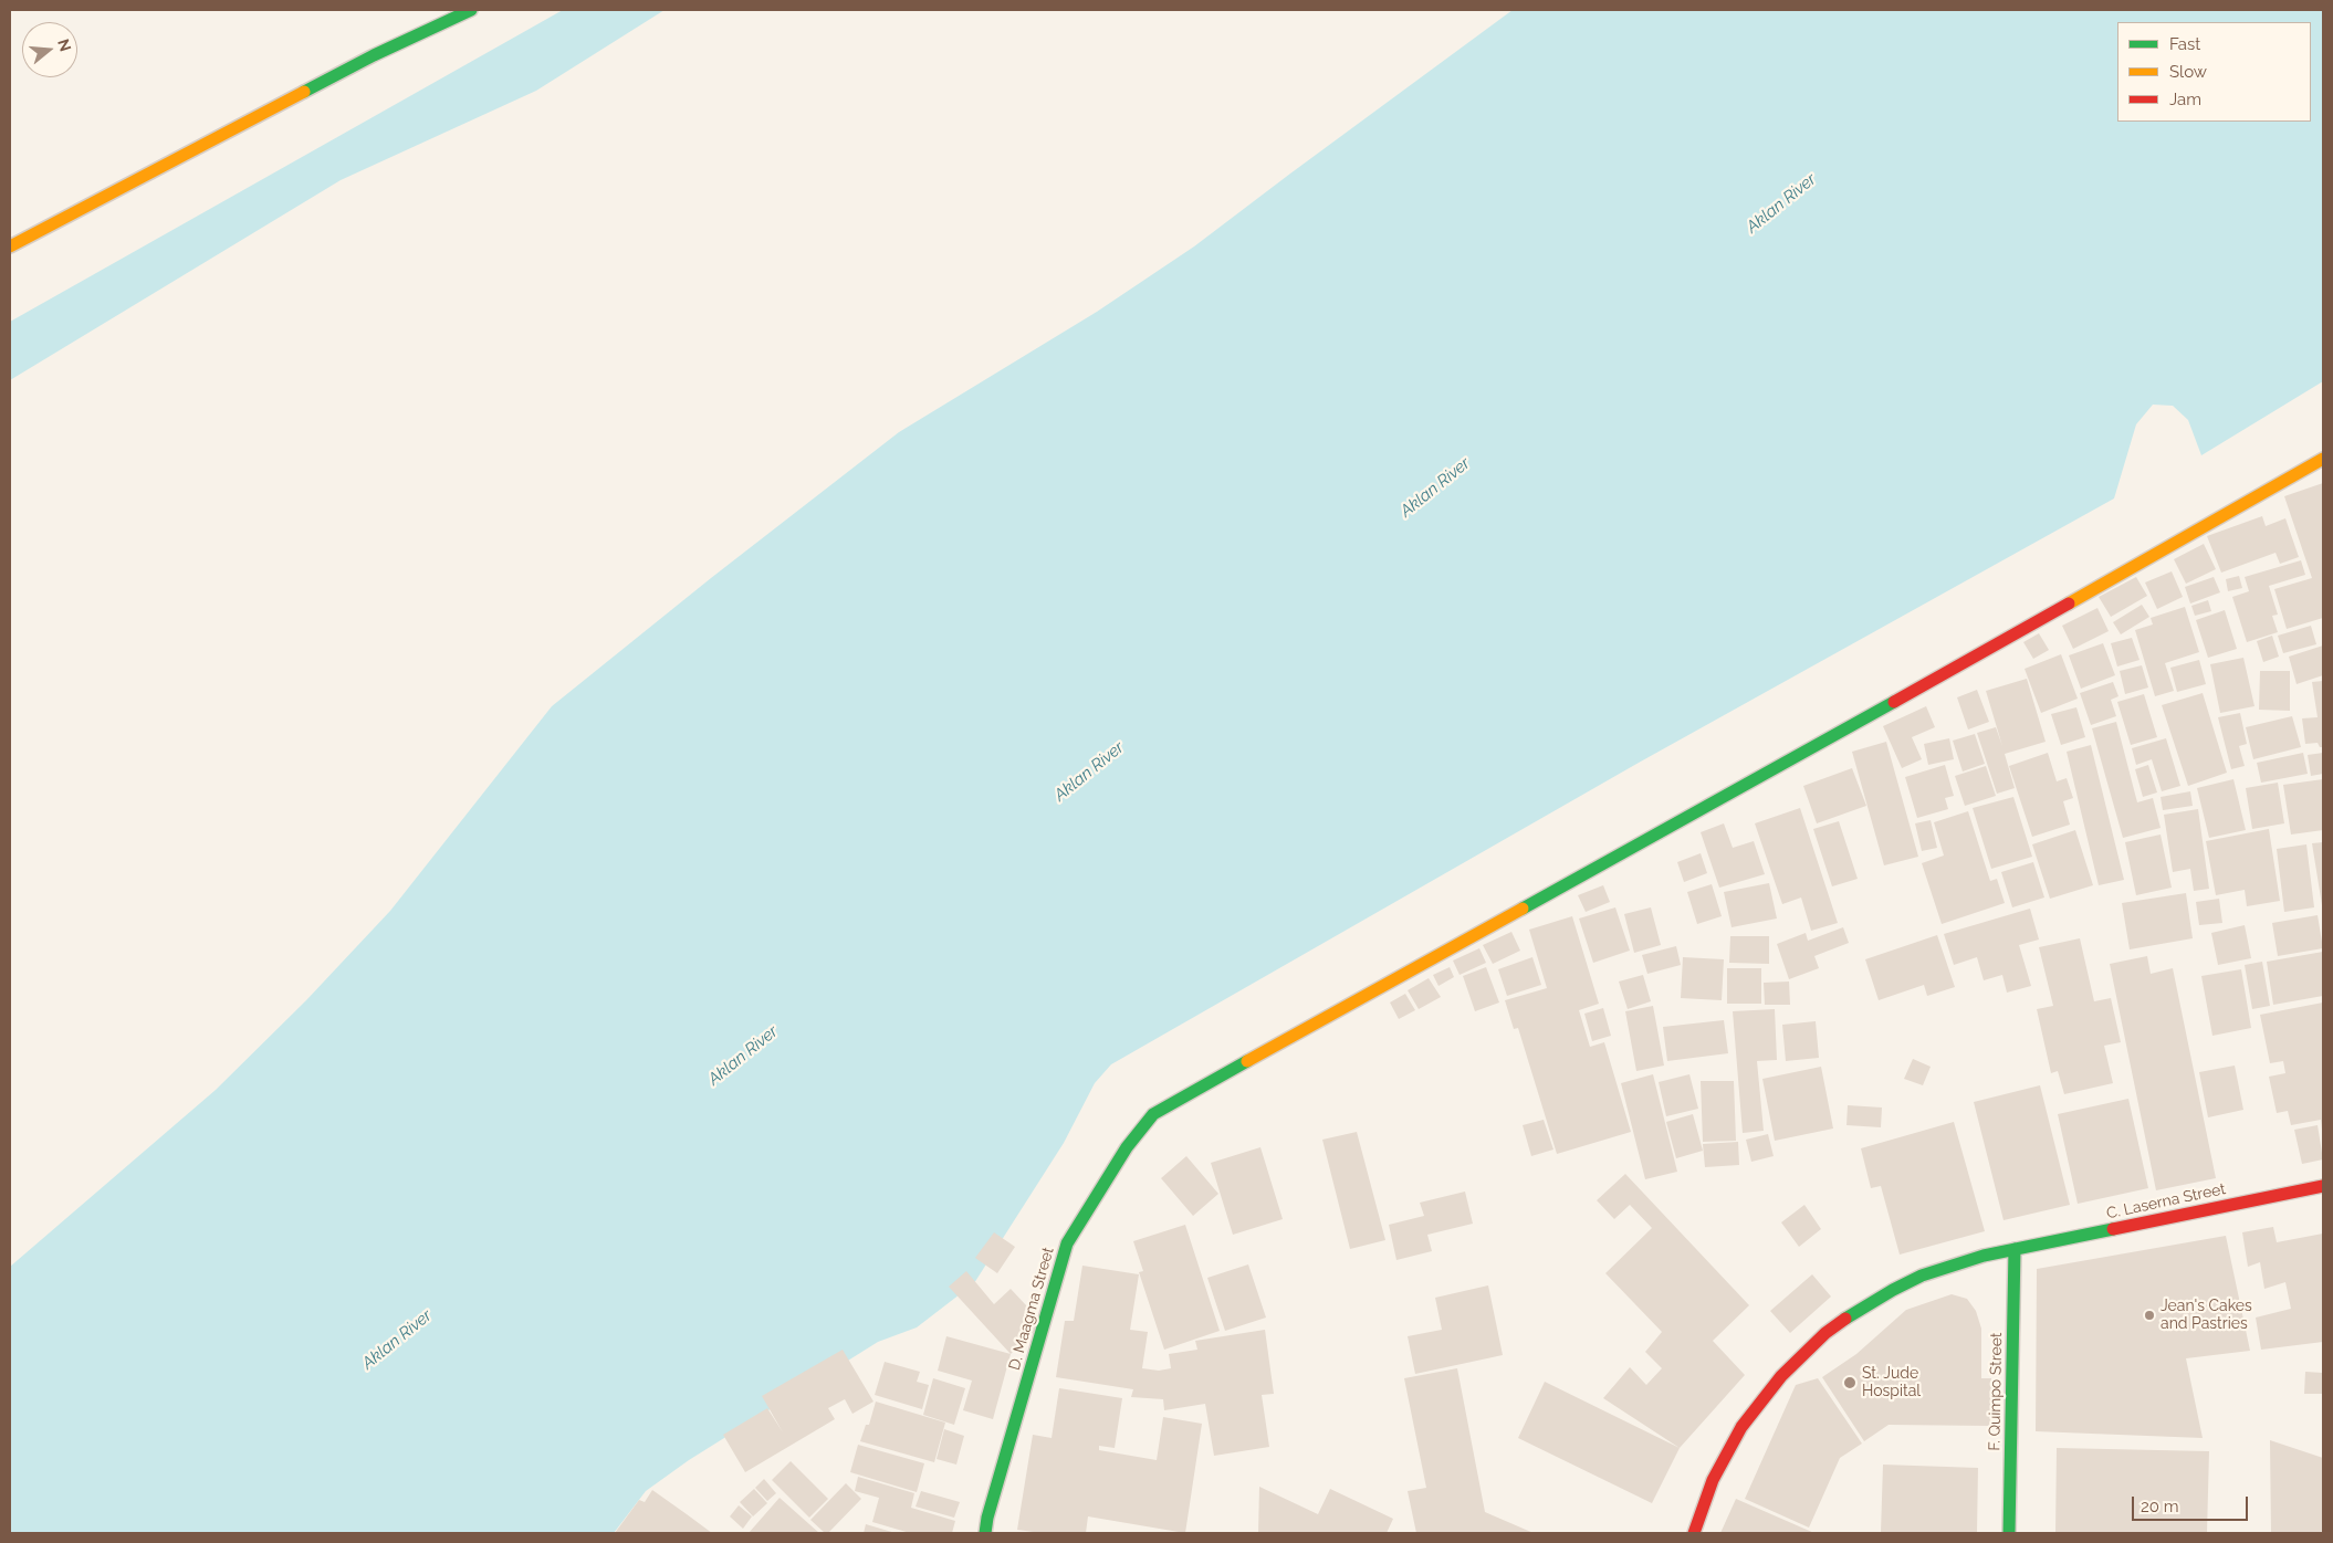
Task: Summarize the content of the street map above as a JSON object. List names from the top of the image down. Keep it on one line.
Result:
{"streets":{"street":["C. Laserna Street","D. Maagma Street","F. Quimpo Street"]},"crossings":[["C. Laserna Street","F. Quimpo Street"]],"water":["Aklan River"],"places":["Jean's Cakes and Pastries","St. Jude Hospital"],"legend":["Fast","Slow","Jam"],"scale_bar":"20 m","north":"right"}
